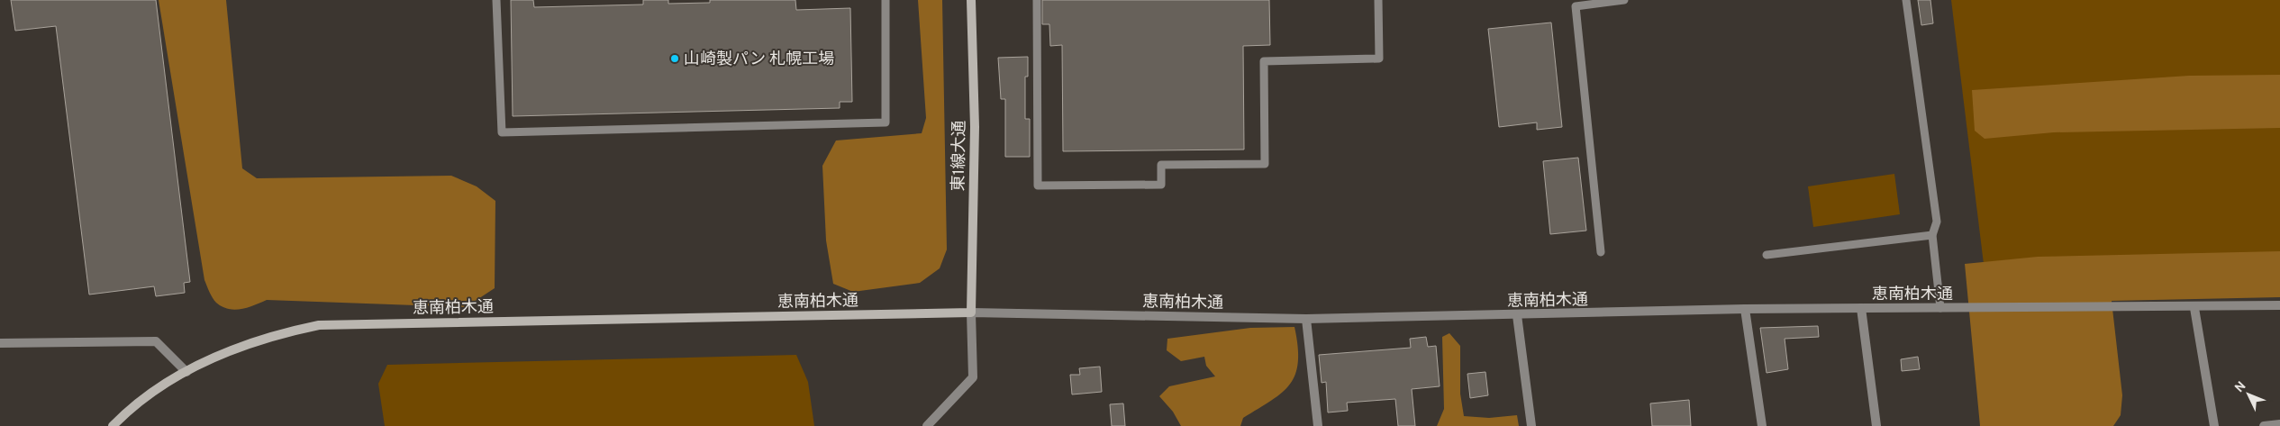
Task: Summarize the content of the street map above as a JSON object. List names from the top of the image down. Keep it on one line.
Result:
{"streets":{"street":["東1線大通","恵南柏木通"]},"crossings":[["東1線大通","恵南柏木通"]],"places":["山崎製パン 札幌工場"],"north":"top left"}
